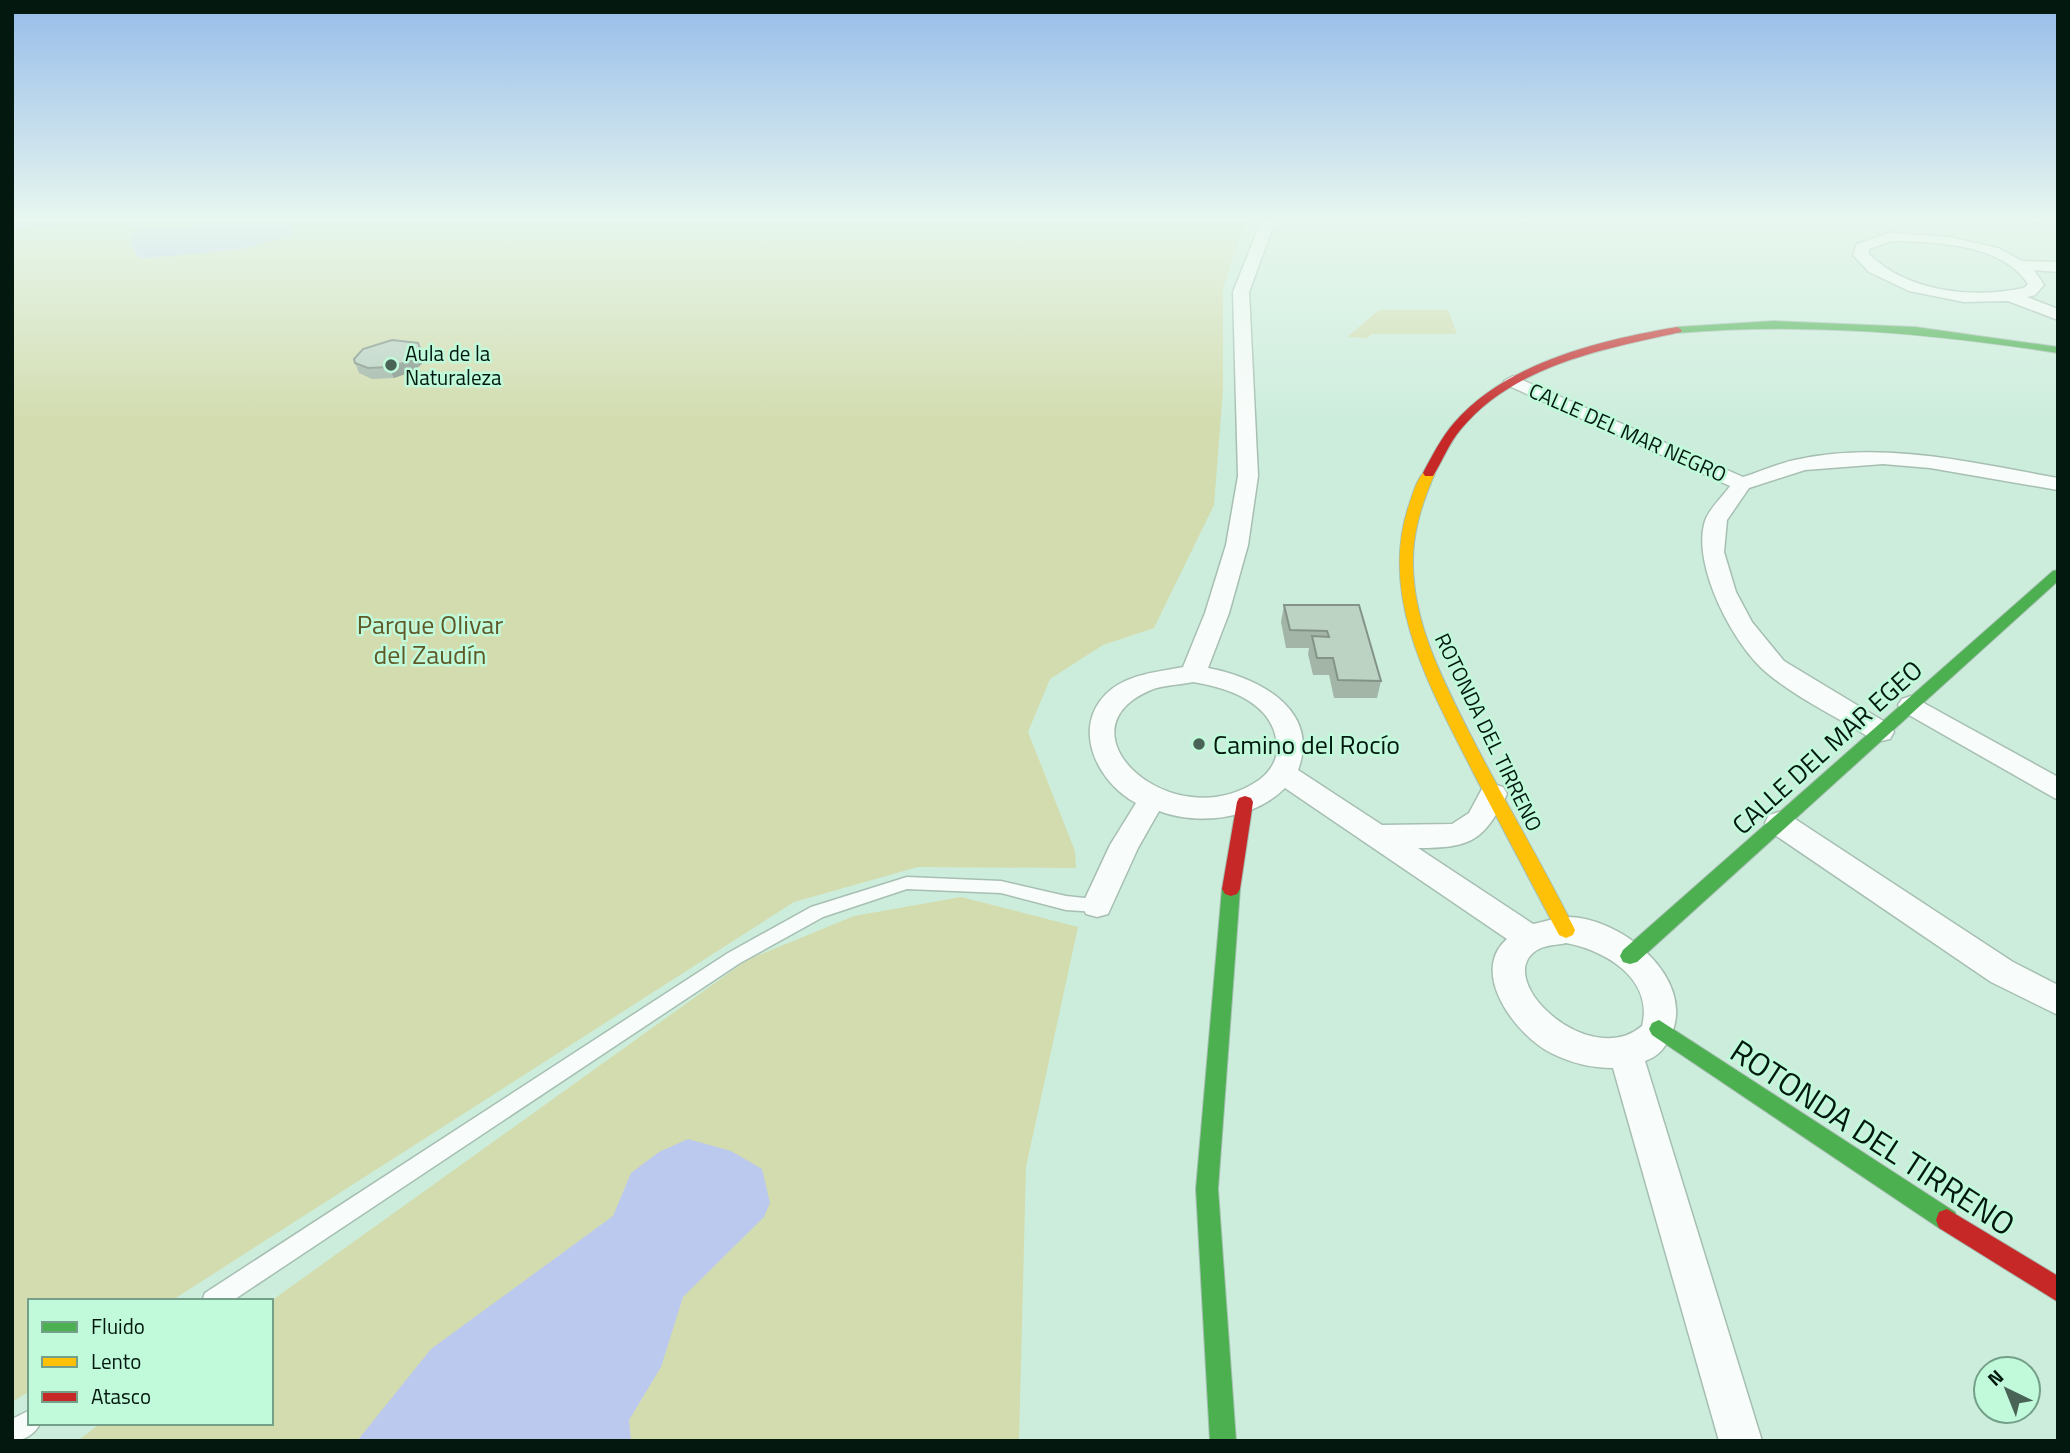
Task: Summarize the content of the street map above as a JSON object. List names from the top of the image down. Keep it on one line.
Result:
{"streets":{"street":["CALLE DEL MAR NEGRO","ROTONDA DEL TIRRENO","CALLE DEL MAR EGEO"]},"crossings":[["CALLE DEL MAR NEGRO","ROTONDA DEL TIRRENO"],["ROTONDA DEL TIRRENO","CALLE DEL MAR EGEO"]],"parks":["Parque Olivar del Zaudín"],"places":["Aula de la Naturaleza","Camino del Rocío"],"legend":["Fluido","Lento","Atasco"],"north":"top left"}
